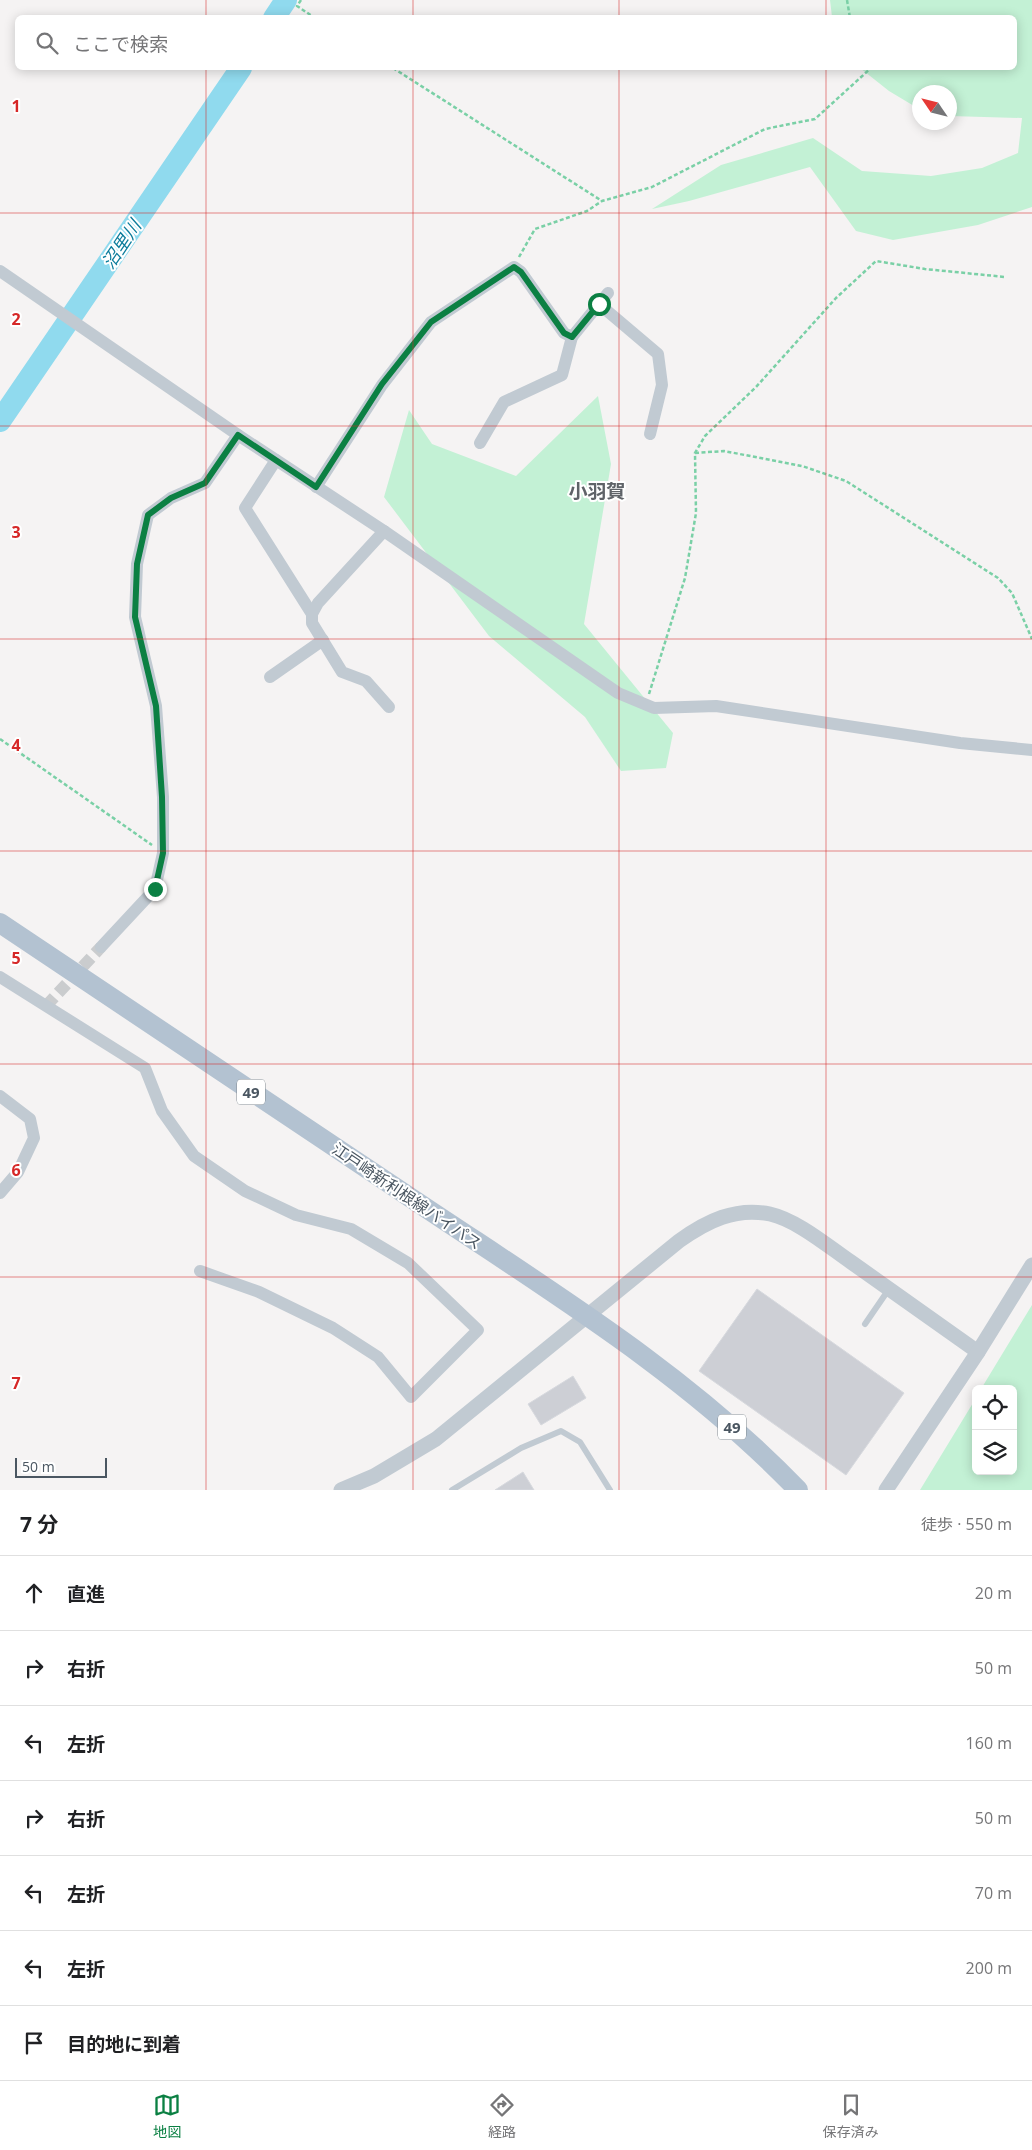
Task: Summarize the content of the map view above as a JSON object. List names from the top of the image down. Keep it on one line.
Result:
{"streets":{"main road":["49","江戸崎新利根線バイパス"]},"districts":["小羽賀"],"water":["沼里川"],"scale_bar":"50 m","north":"top left","page":{"search":"ここで検索","scale":"50 m","heading":["7 分","徒歩 · 550 m"],"list":[["直進","20 m"],["右折","50 m"],["左折","160 m"],["右折","50 m"],["左折","70 m"],["左折","200 m"],"目的地に到着"],"nav":["地図","経路","保存済み"]},"grid":{"rows":["1","2","3","4","5","6","7"]}}
